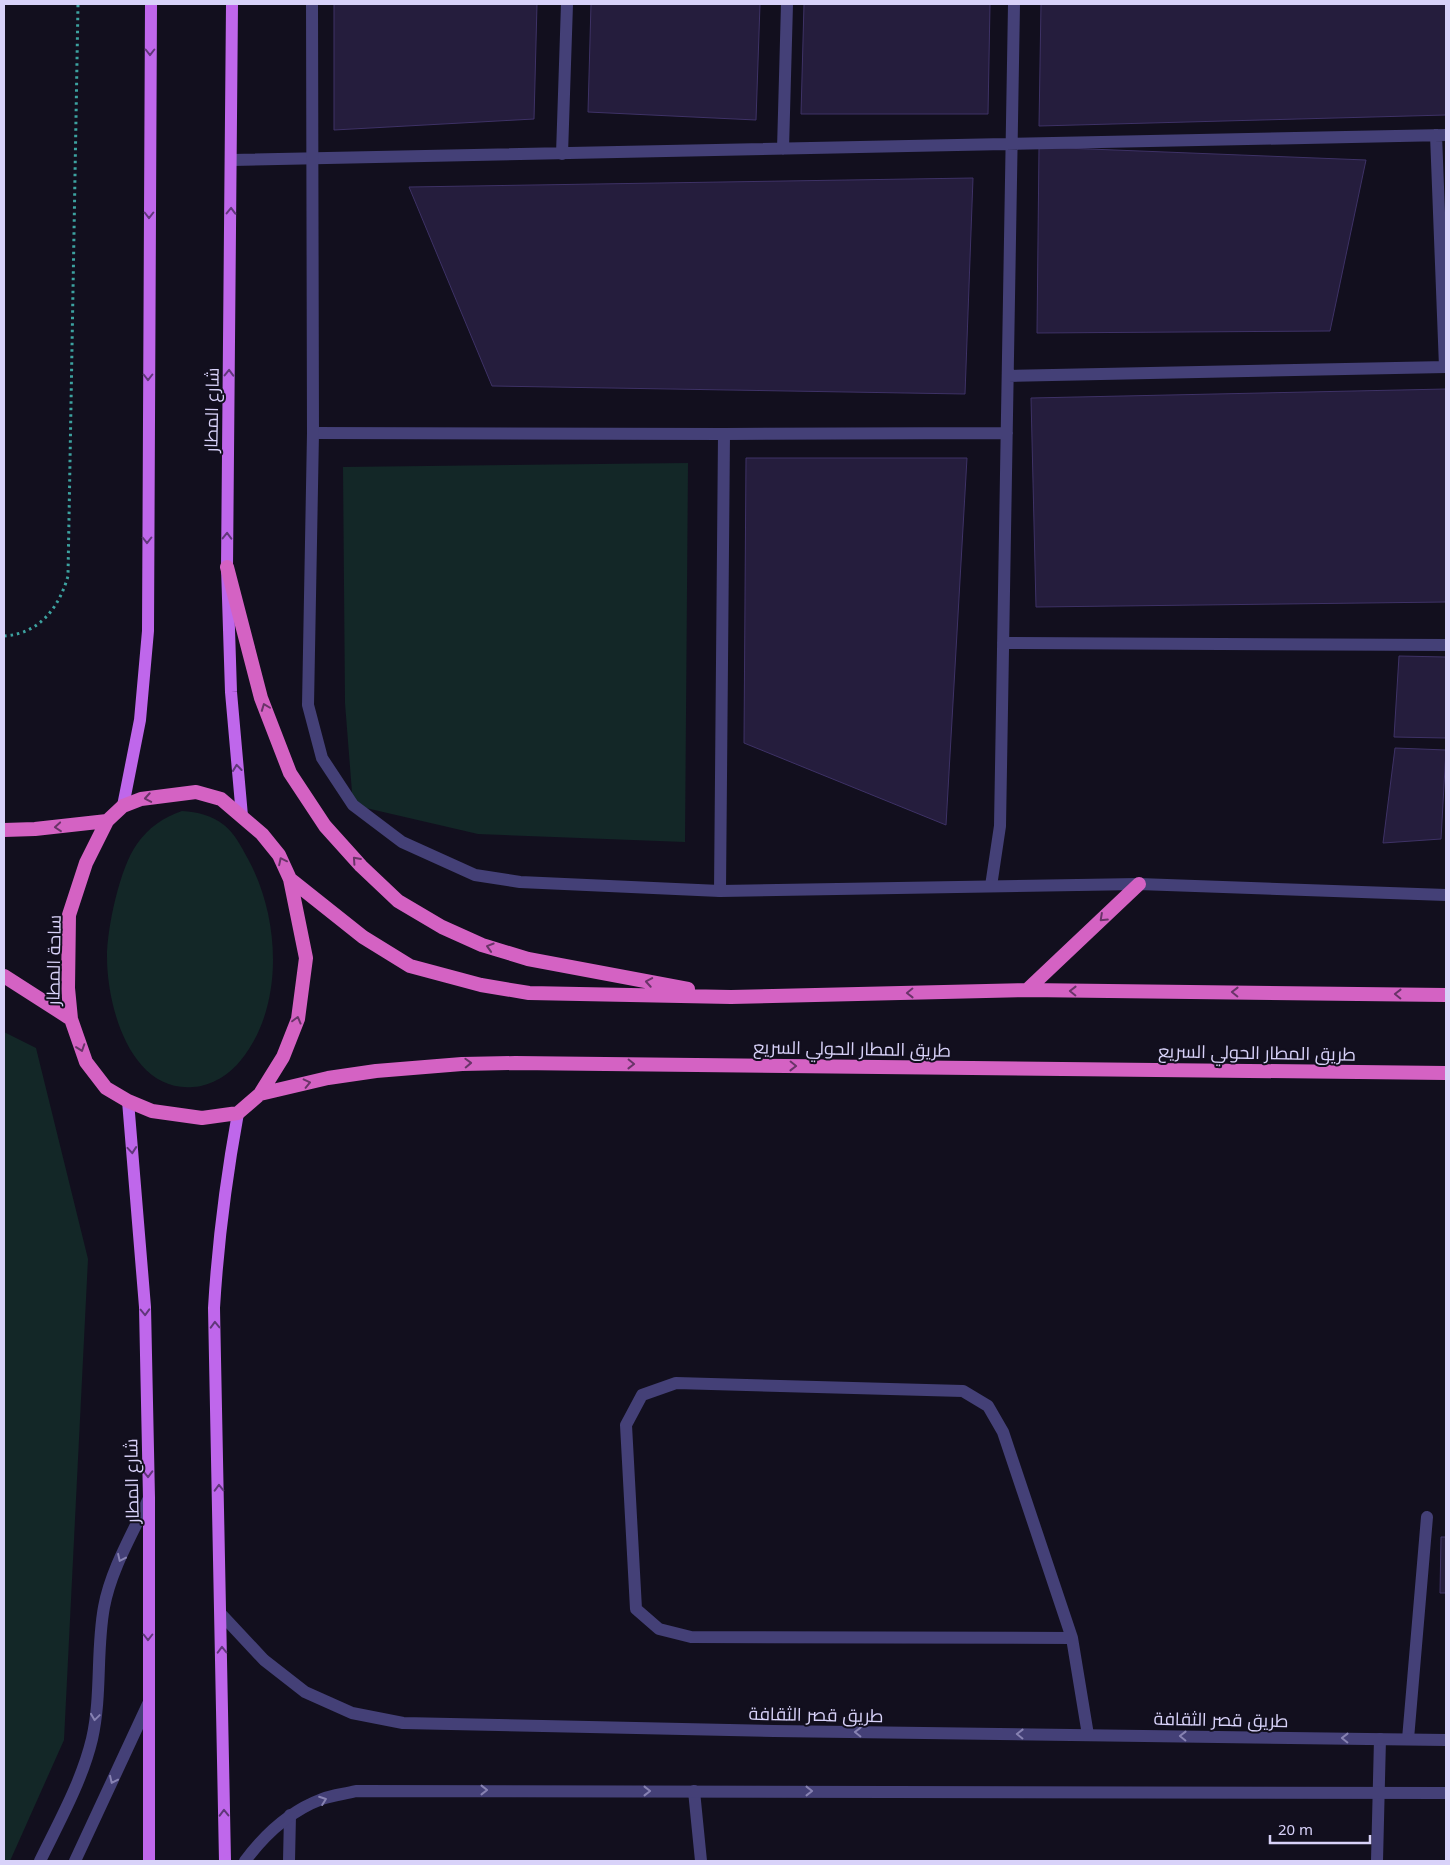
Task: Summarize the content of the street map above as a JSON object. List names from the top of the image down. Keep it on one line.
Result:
{"streets":{"highway":["ساحة المطار","طريق المطار الحولي السريع"],"main road":["شارع المطار"],"street":["طريق قصر الثقافة"]},"crossings":[["شارع المطار","ساحة المطار"],["ساحة المطار","طريق المطار الحولي السريع"]],"scale_bar":"20 m"}
